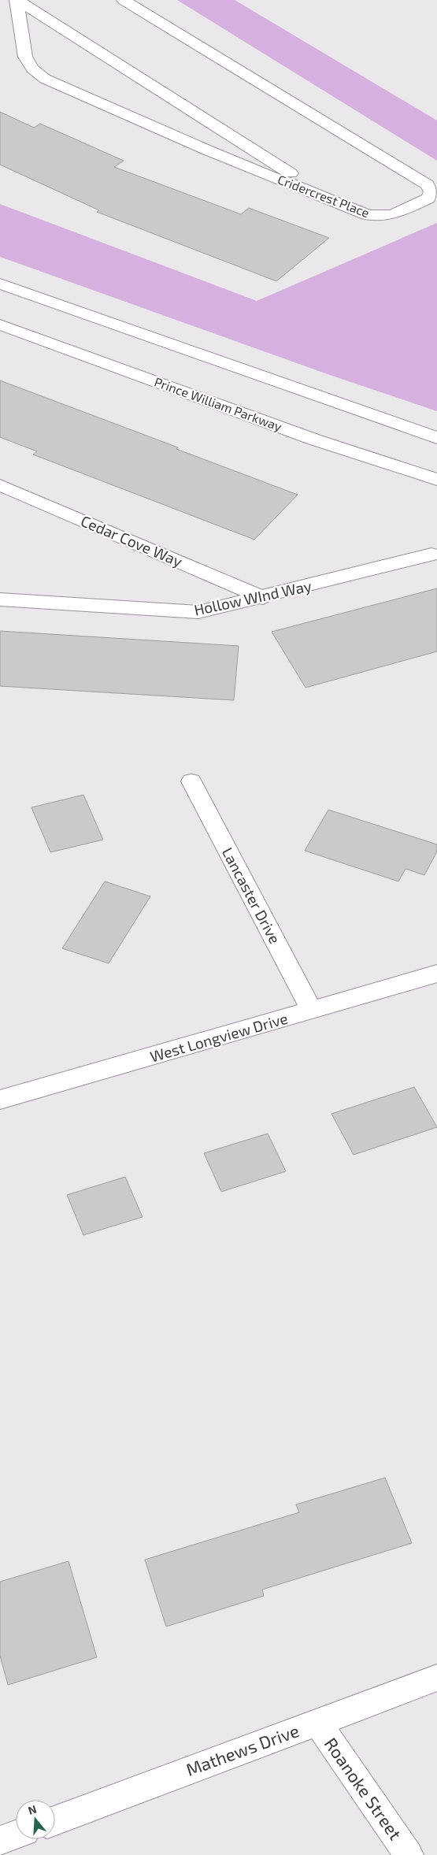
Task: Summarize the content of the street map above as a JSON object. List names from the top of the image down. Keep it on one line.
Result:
{"streets":{"street":["Cridercrest Place","Prince William Parkway","Cedar Cove Way","Hollow WInd Way","Lancaster Drive","West Longview Drive","Mathews Drive","Roanoke Street"]},"crossings":[["Cedar Cove Way","Hollow WInd Way"],["Lancaster Drive","West Longview Drive"],["Mathews Drive","Roanoke Street"]],"north":"top"}
